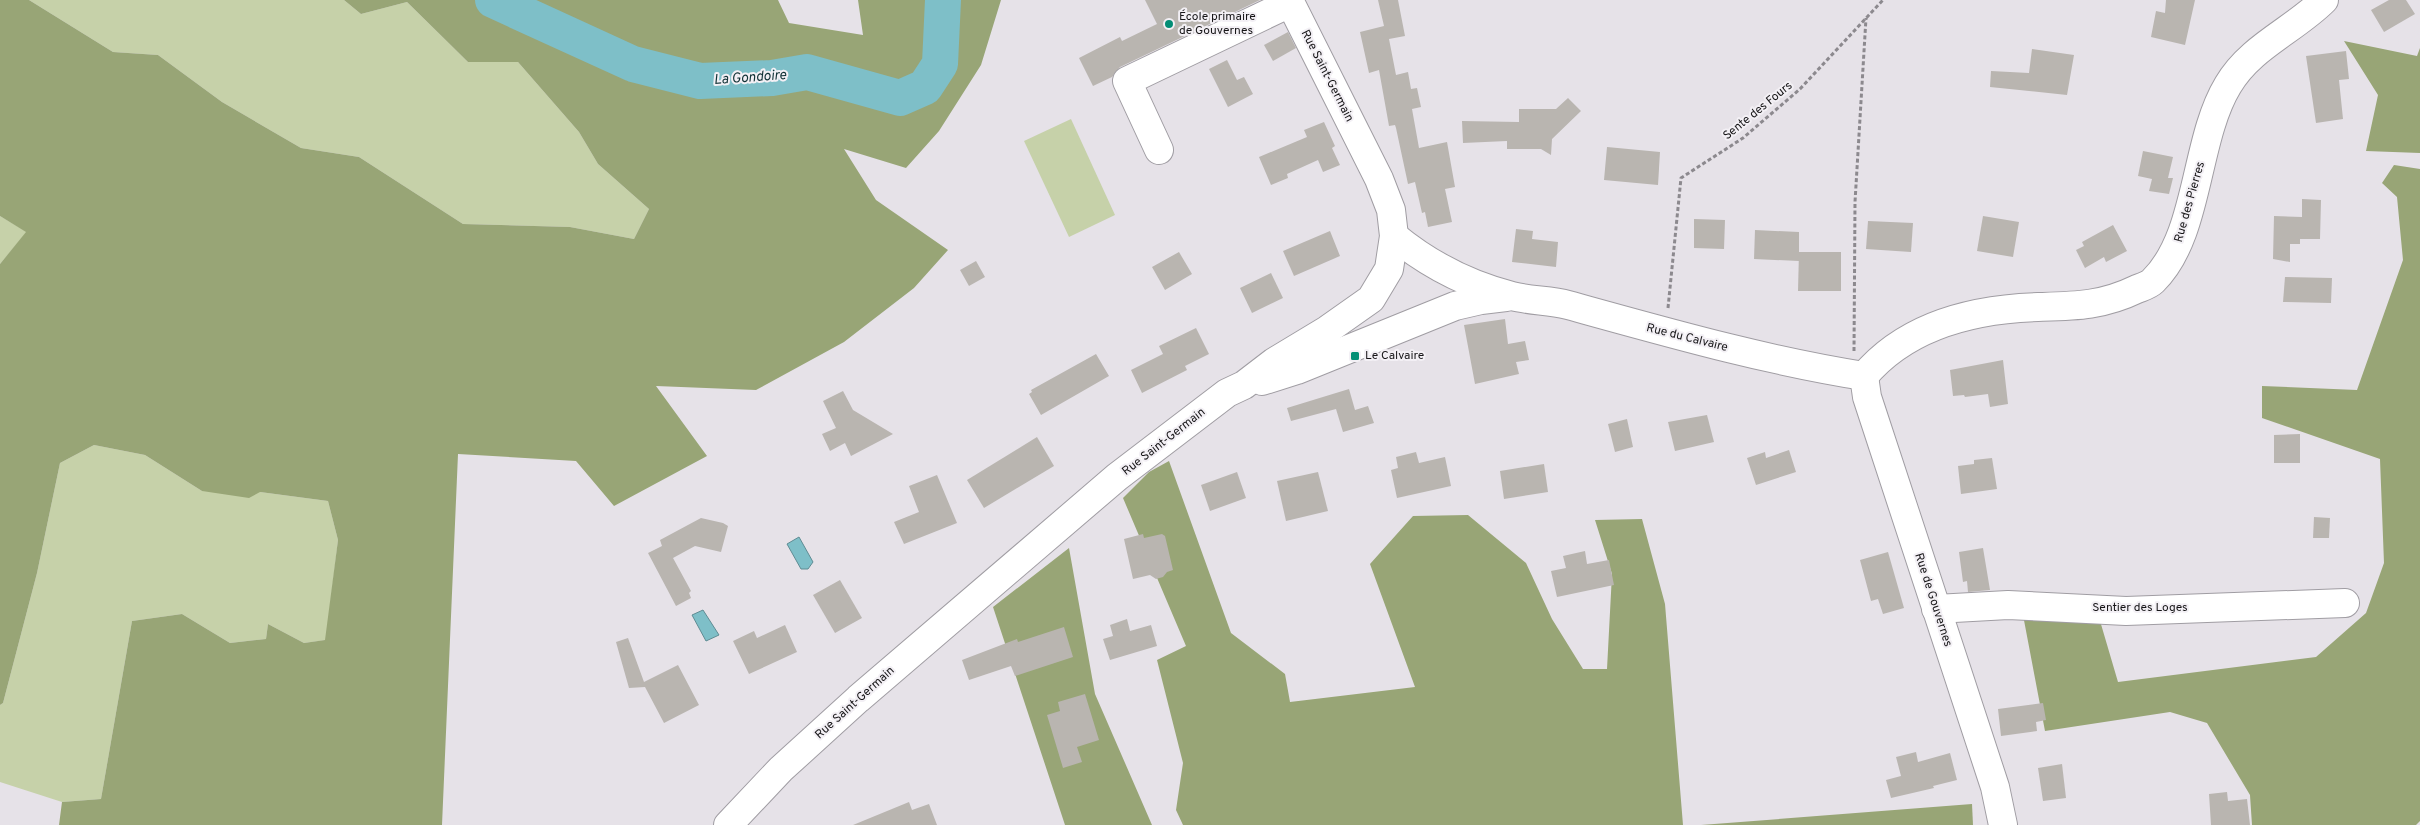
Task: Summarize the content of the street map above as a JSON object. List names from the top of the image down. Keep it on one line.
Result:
{"streets":{"street":["Rue Saint-Germain","Rue des Pierres","Rue du Calvaire","Rue de Gouvernes","Sentier des Loges"],"path":["Sente des Fours"]},"crossings":[["Rue Saint-Germain","Rue du Calvaire"],["Sente des Fours","Rue du Calvaire"],["Rue des Pierres","Rue du Calvaire"],["Rue des Pierres","Rue de Gouvernes"],["Rue du Calvaire","Rue de Gouvernes"],["Rue de Gouvernes","Sentier des Loges"]],"water":["La Gondoire"],"places":{"other":["École primaire de Gouvernes"],"transit":["Le Calvaire"]}}
